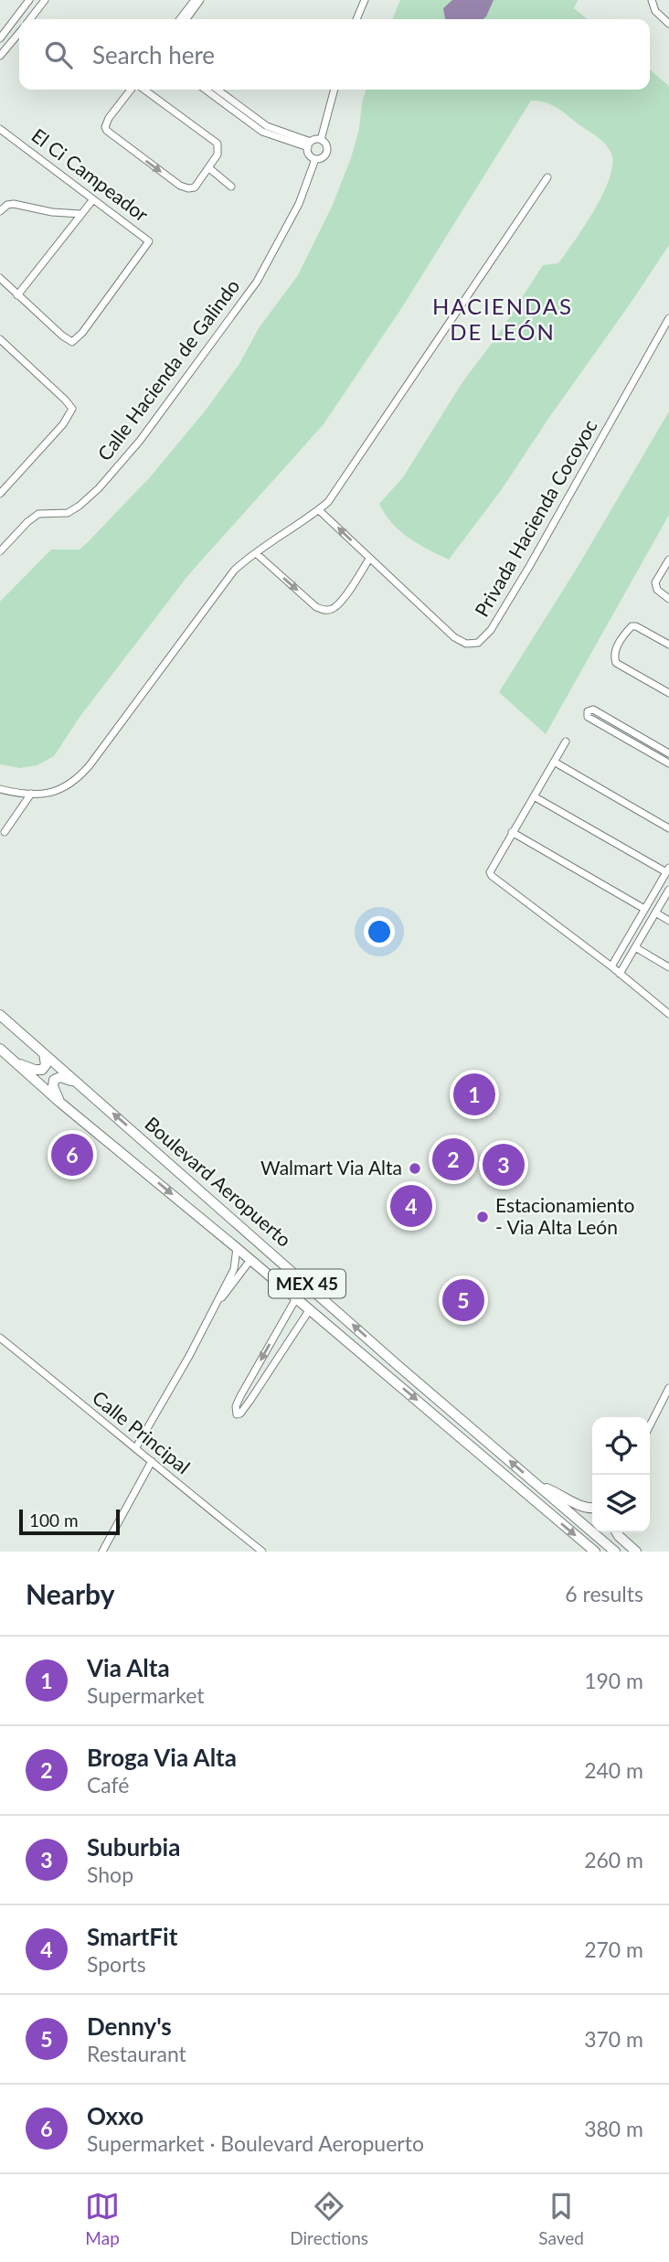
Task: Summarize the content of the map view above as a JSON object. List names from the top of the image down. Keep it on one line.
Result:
{"streets":{"highway":["Boulevard Aeropuerto","MEX 45"],"street":["El Ci Campeador","Calle Hacienda de Galindo","Privada Hacienda Cocoyoc","Calle Principal"]},"districts":["HACIENDAS DE LEÓN"],"places":["Walmart Via Alta","Estacionamiento - Via Alta León"],"scale_bar":"100 m","page":{"search":"Search here","pins":["1","6","2","3","4","5"],"scale":"100 m","heading":["Nearby","6 results"],"list":[{"mark":"1","name":"Via Alta","note":"Supermarket","value":"190 m"},{"mark":"2","name":"Broga Via Alta","note":"Café","value":"240 m"},{"mark":"3","name":"Suburbia","note":"Shop","value":"260 m"},{"mark":"4","name":"SmartFit","note":"Sports","value":"270 m"},{"mark":"5","name":"Denny's","note":"Restaurant","value":"370 m"},{"mark":"6","name":"Oxxo","note":"Supermarket · Boulevard Aeropuerto","value":"380 m"}],"nav":["Map","Directions","Saved"]}}
